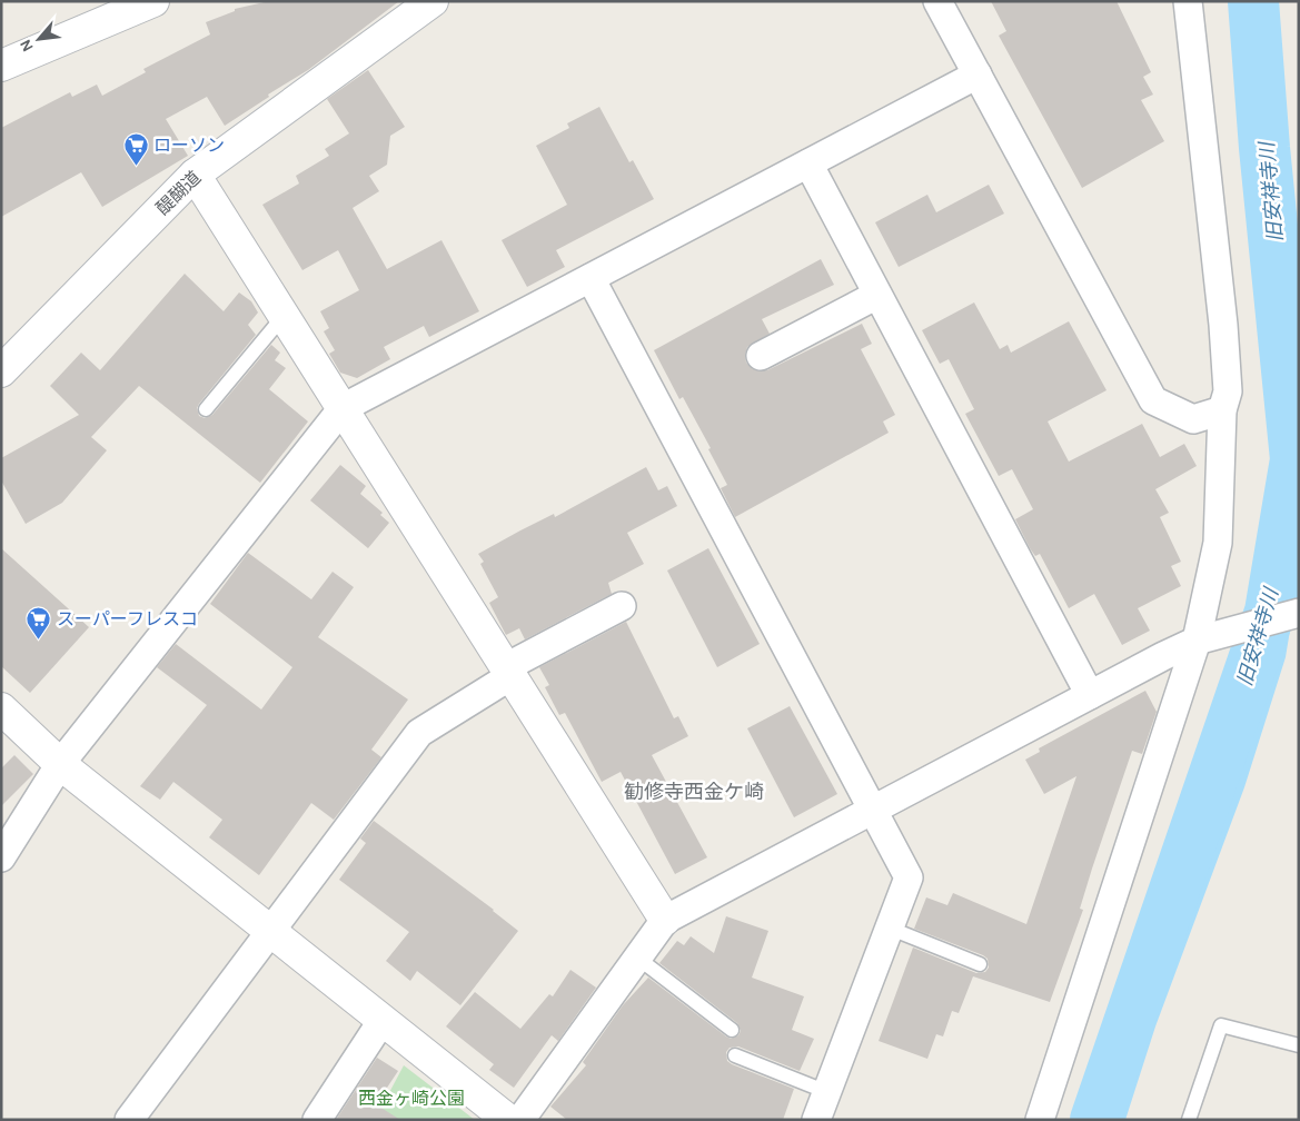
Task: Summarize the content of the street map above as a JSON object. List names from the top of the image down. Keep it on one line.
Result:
{"streets":{"street":["醍醐道"]},"districts":["勧修寺西金ケ崎"],"water":["旧安祥寺川"],"parks":["西金ヶ崎公園"],"places":{"supermarket":["ローソン","スーパーフレスコ"]},"north":"bottom left"}
